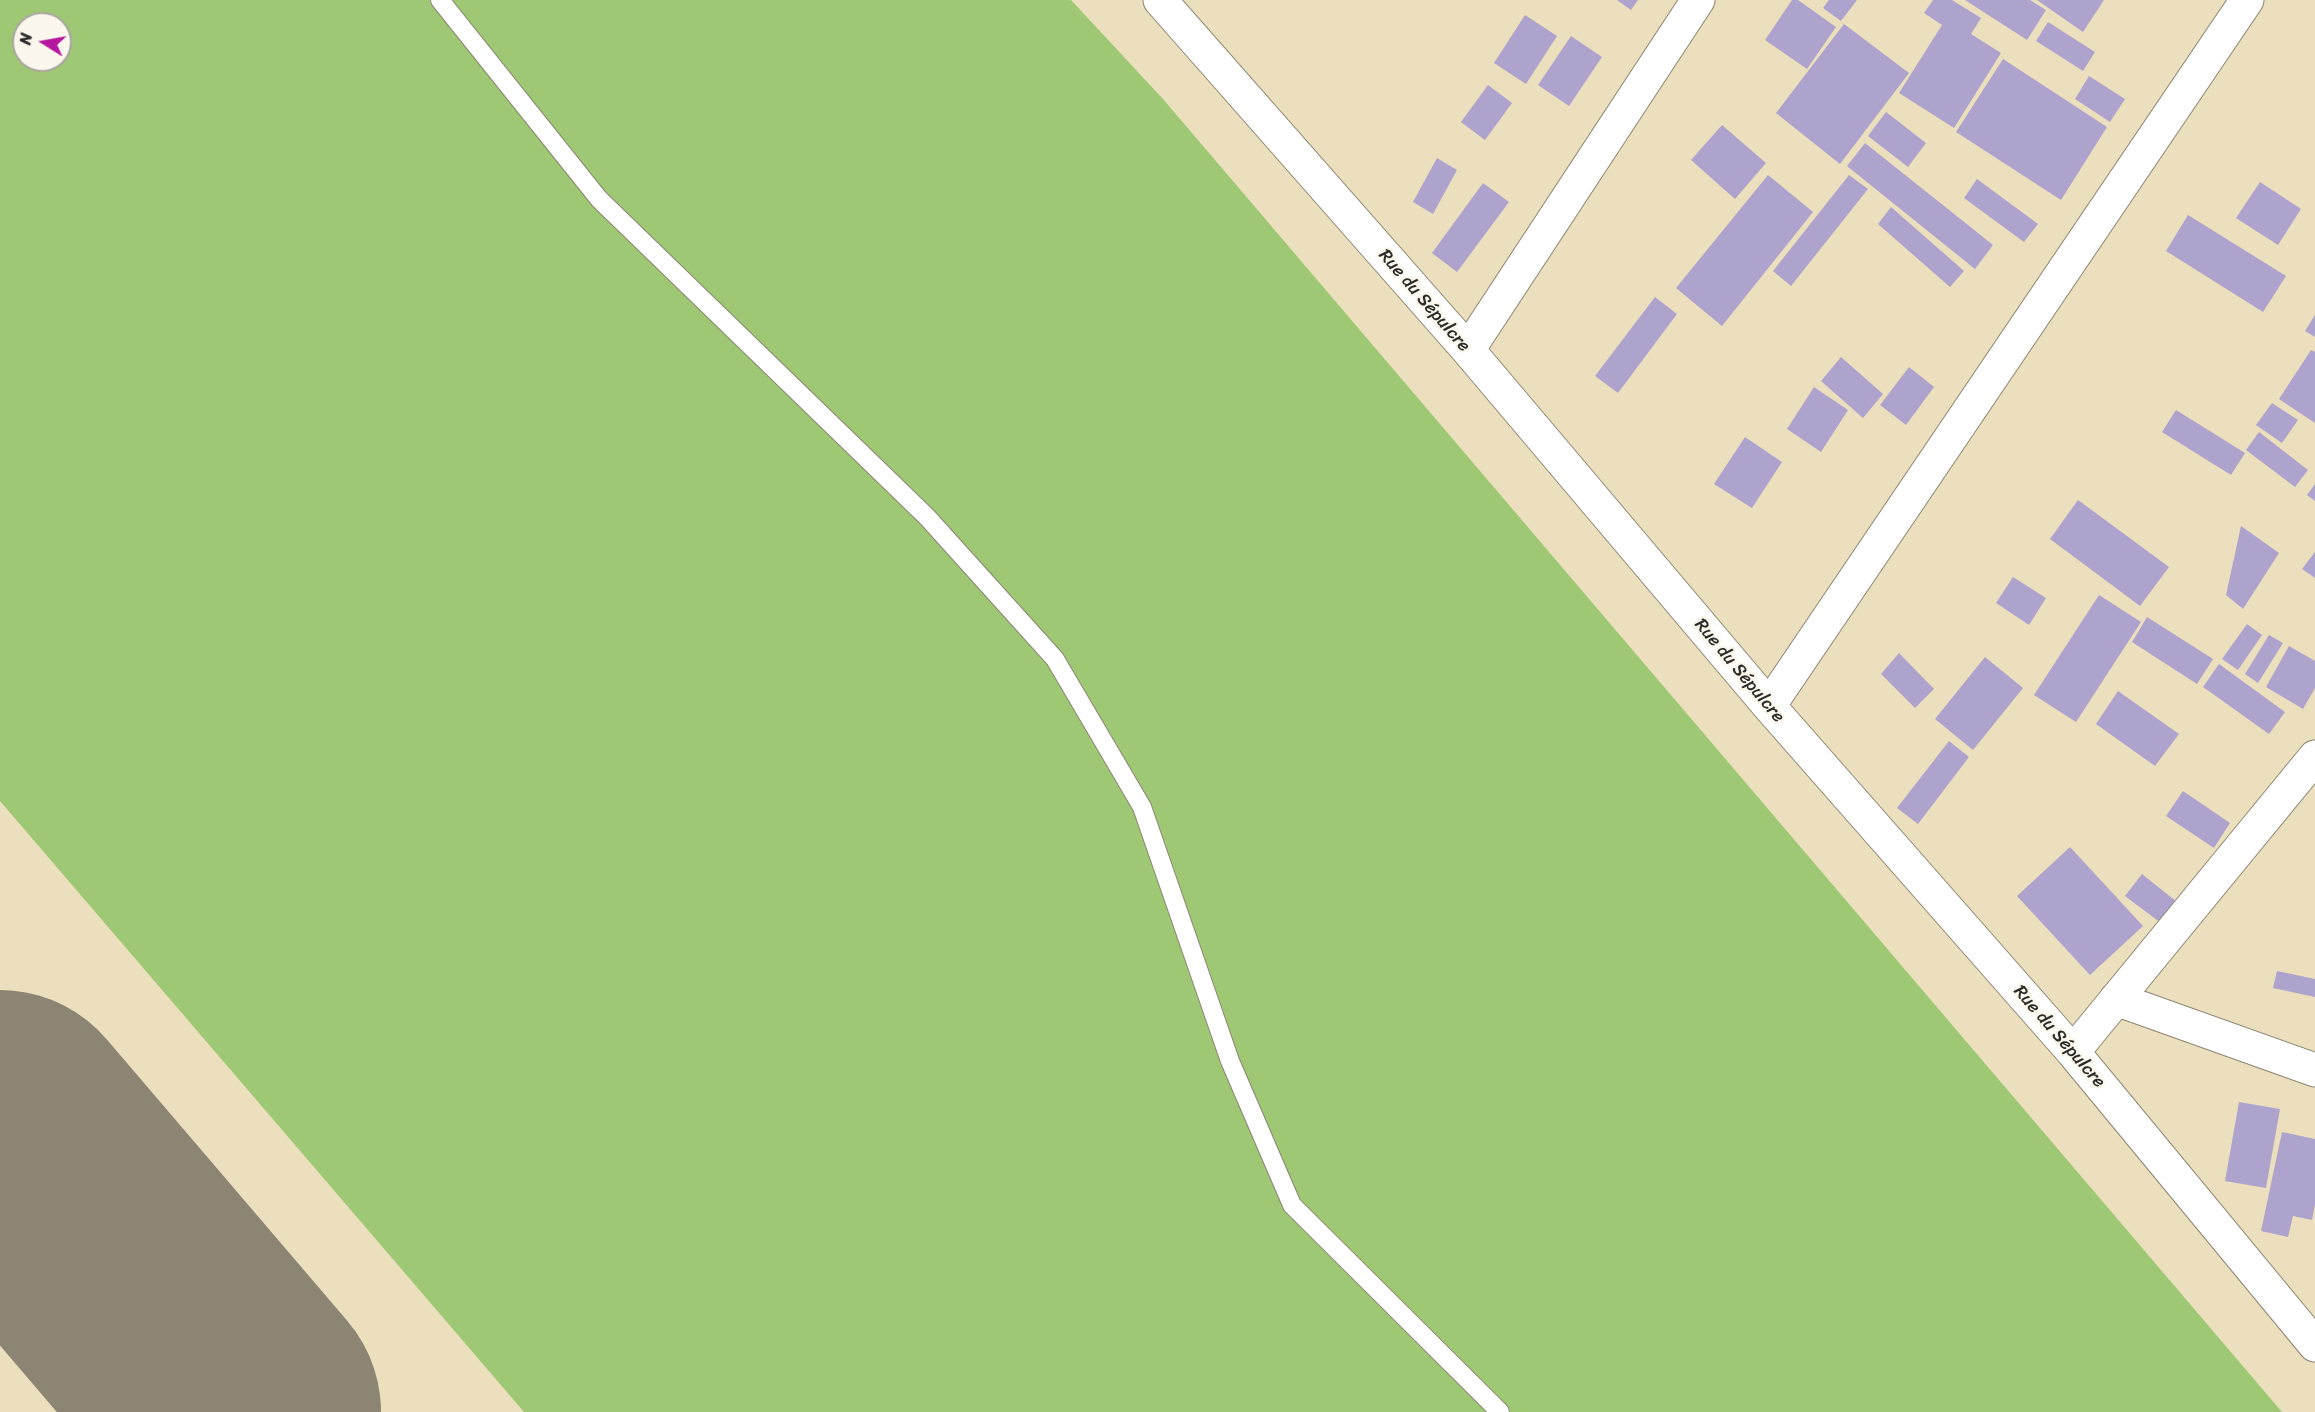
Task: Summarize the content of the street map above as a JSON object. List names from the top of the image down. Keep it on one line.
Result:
{"streets":{"street":["Rue du Sépulcre"]},"north":"left"}
